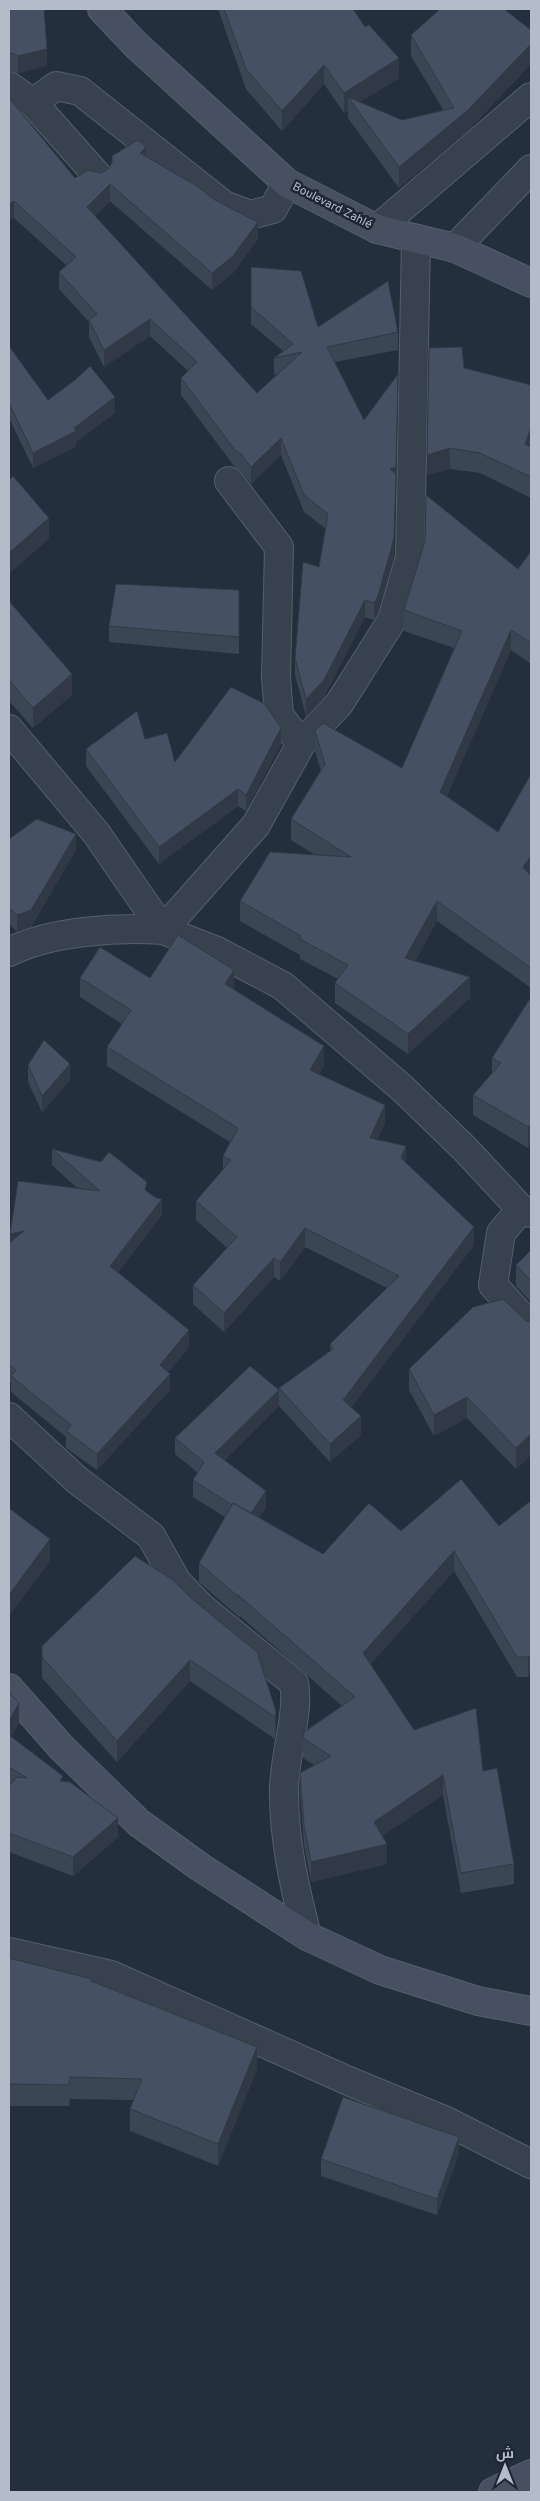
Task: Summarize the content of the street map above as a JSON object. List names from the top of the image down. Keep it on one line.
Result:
{"streets":{"street":["Boulevard Zahlé"]},"north":"top"}
